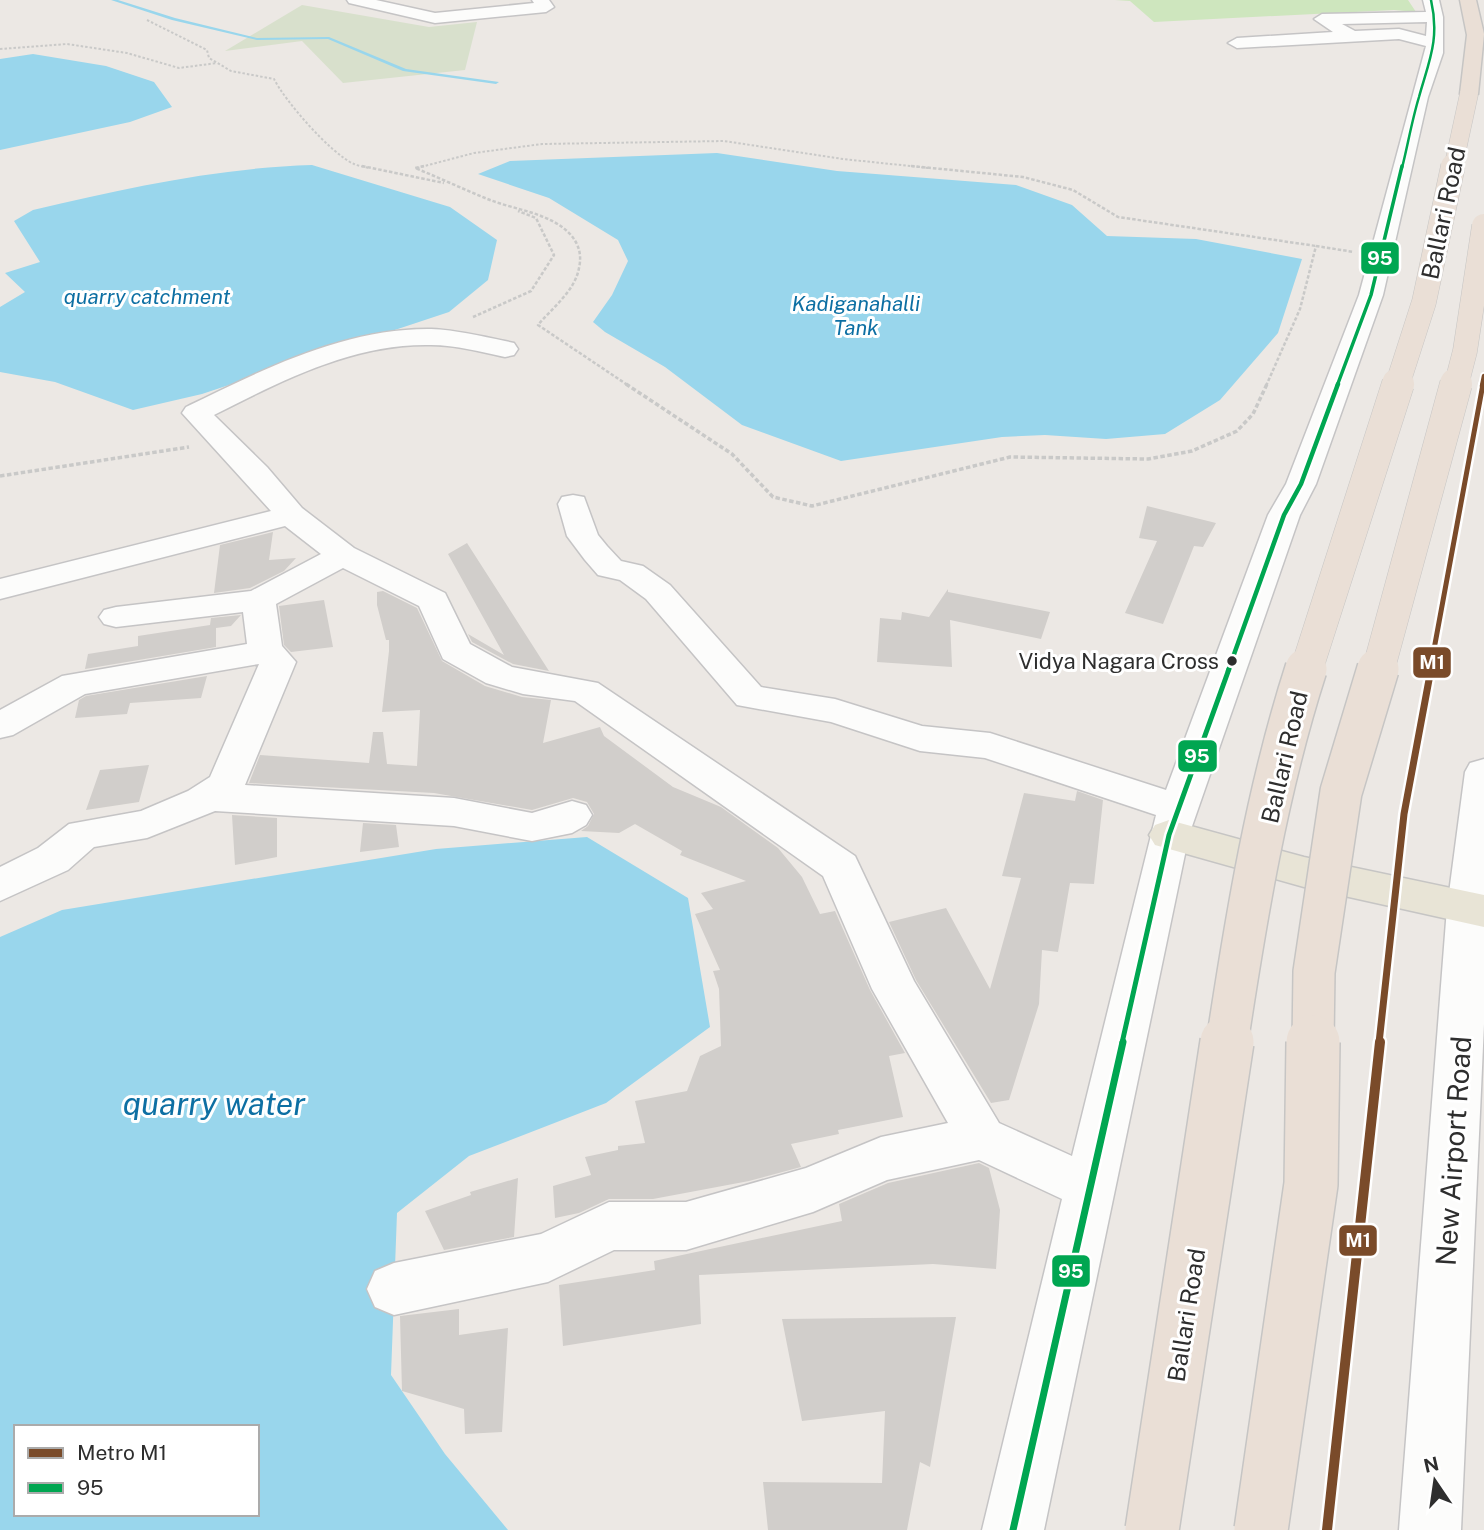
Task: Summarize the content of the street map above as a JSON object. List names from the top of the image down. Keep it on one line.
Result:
{"streets":{"highway":["Ballari Road"],"street":["New Airport Road"]},"water":["quarry catchment","Kadiganahalli Tank","quarry water"],"places":["Vidya Nagara Cross"],"lines":["transit line 95","metro line M1"],"legend":["Metro M1","95"],"north":"top"}
